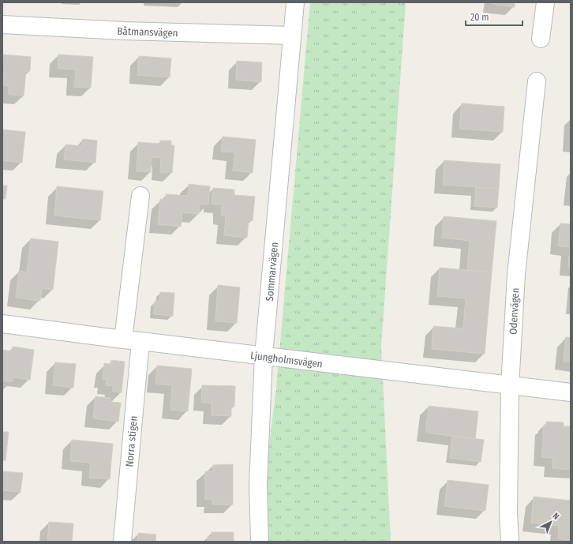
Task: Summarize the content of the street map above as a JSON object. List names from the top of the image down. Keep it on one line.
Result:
{"streets":{"street":["Båtmansvägen","Sommarvägen","Odenvägen","Ljungholmsvägen","Norra stigen"]},"crossings":[["Båtmansvägen","Sommarvägen"],["Sommarvägen","Ljungholmsvägen"],["Odenvägen","Ljungholmsvägen"],["Ljungholmsvägen","Norra stigen"]],"scale_bar":"20 m","north":"top right"}
